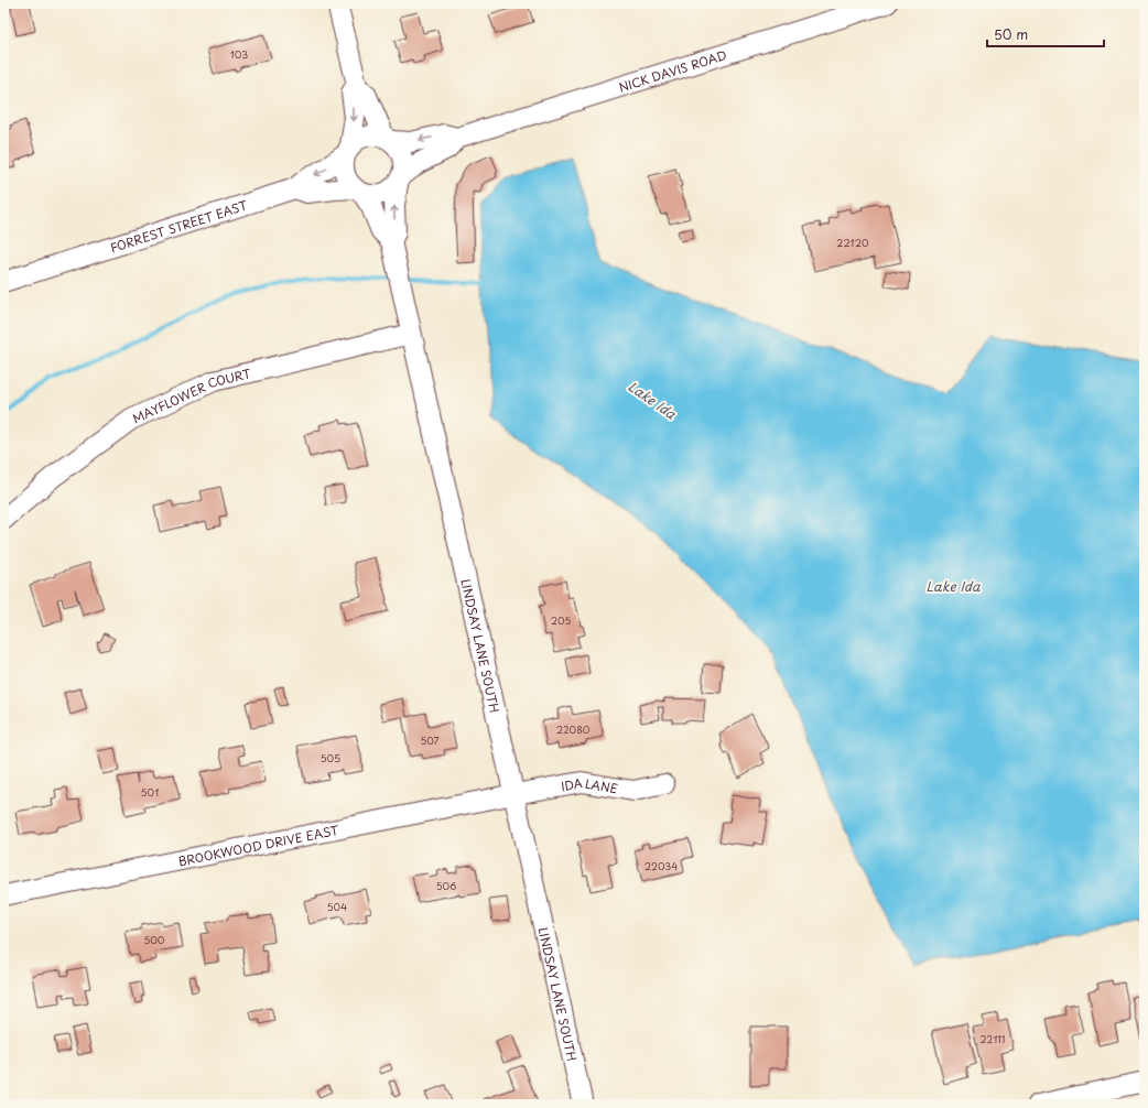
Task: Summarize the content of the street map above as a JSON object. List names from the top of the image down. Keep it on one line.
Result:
{"streets":{"street":["NICK DAVIS ROAD","FORREST STREET EAST","MAYFLOWER COURT","LINDSAY LANE SOUTH","IDA LANE","BROOKWOOD DRIVE EAST"]},"crossings":[["NICK DAVIS ROAD","FORREST STREET EAST"],["NICK DAVIS ROAD","LINDSAY LANE SOUTH"],["FORREST STREET EAST","LINDSAY LANE SOUTH"],["MAYFLOWER COURT","LINDSAY LANE SOUTH"],["LINDSAY LANE SOUTH","IDA LANE"],["LINDSAY LANE SOUTH","BROOKWOOD DRIVE EAST"],["IDA LANE","BROOKWOOD DRIVE EAST"]],"water":["Lake Ida"],"house_numbers":["103","22120","205","22080","507","505","501","22034","506","504","500","22111"],"scale_bar":"50 m"}
